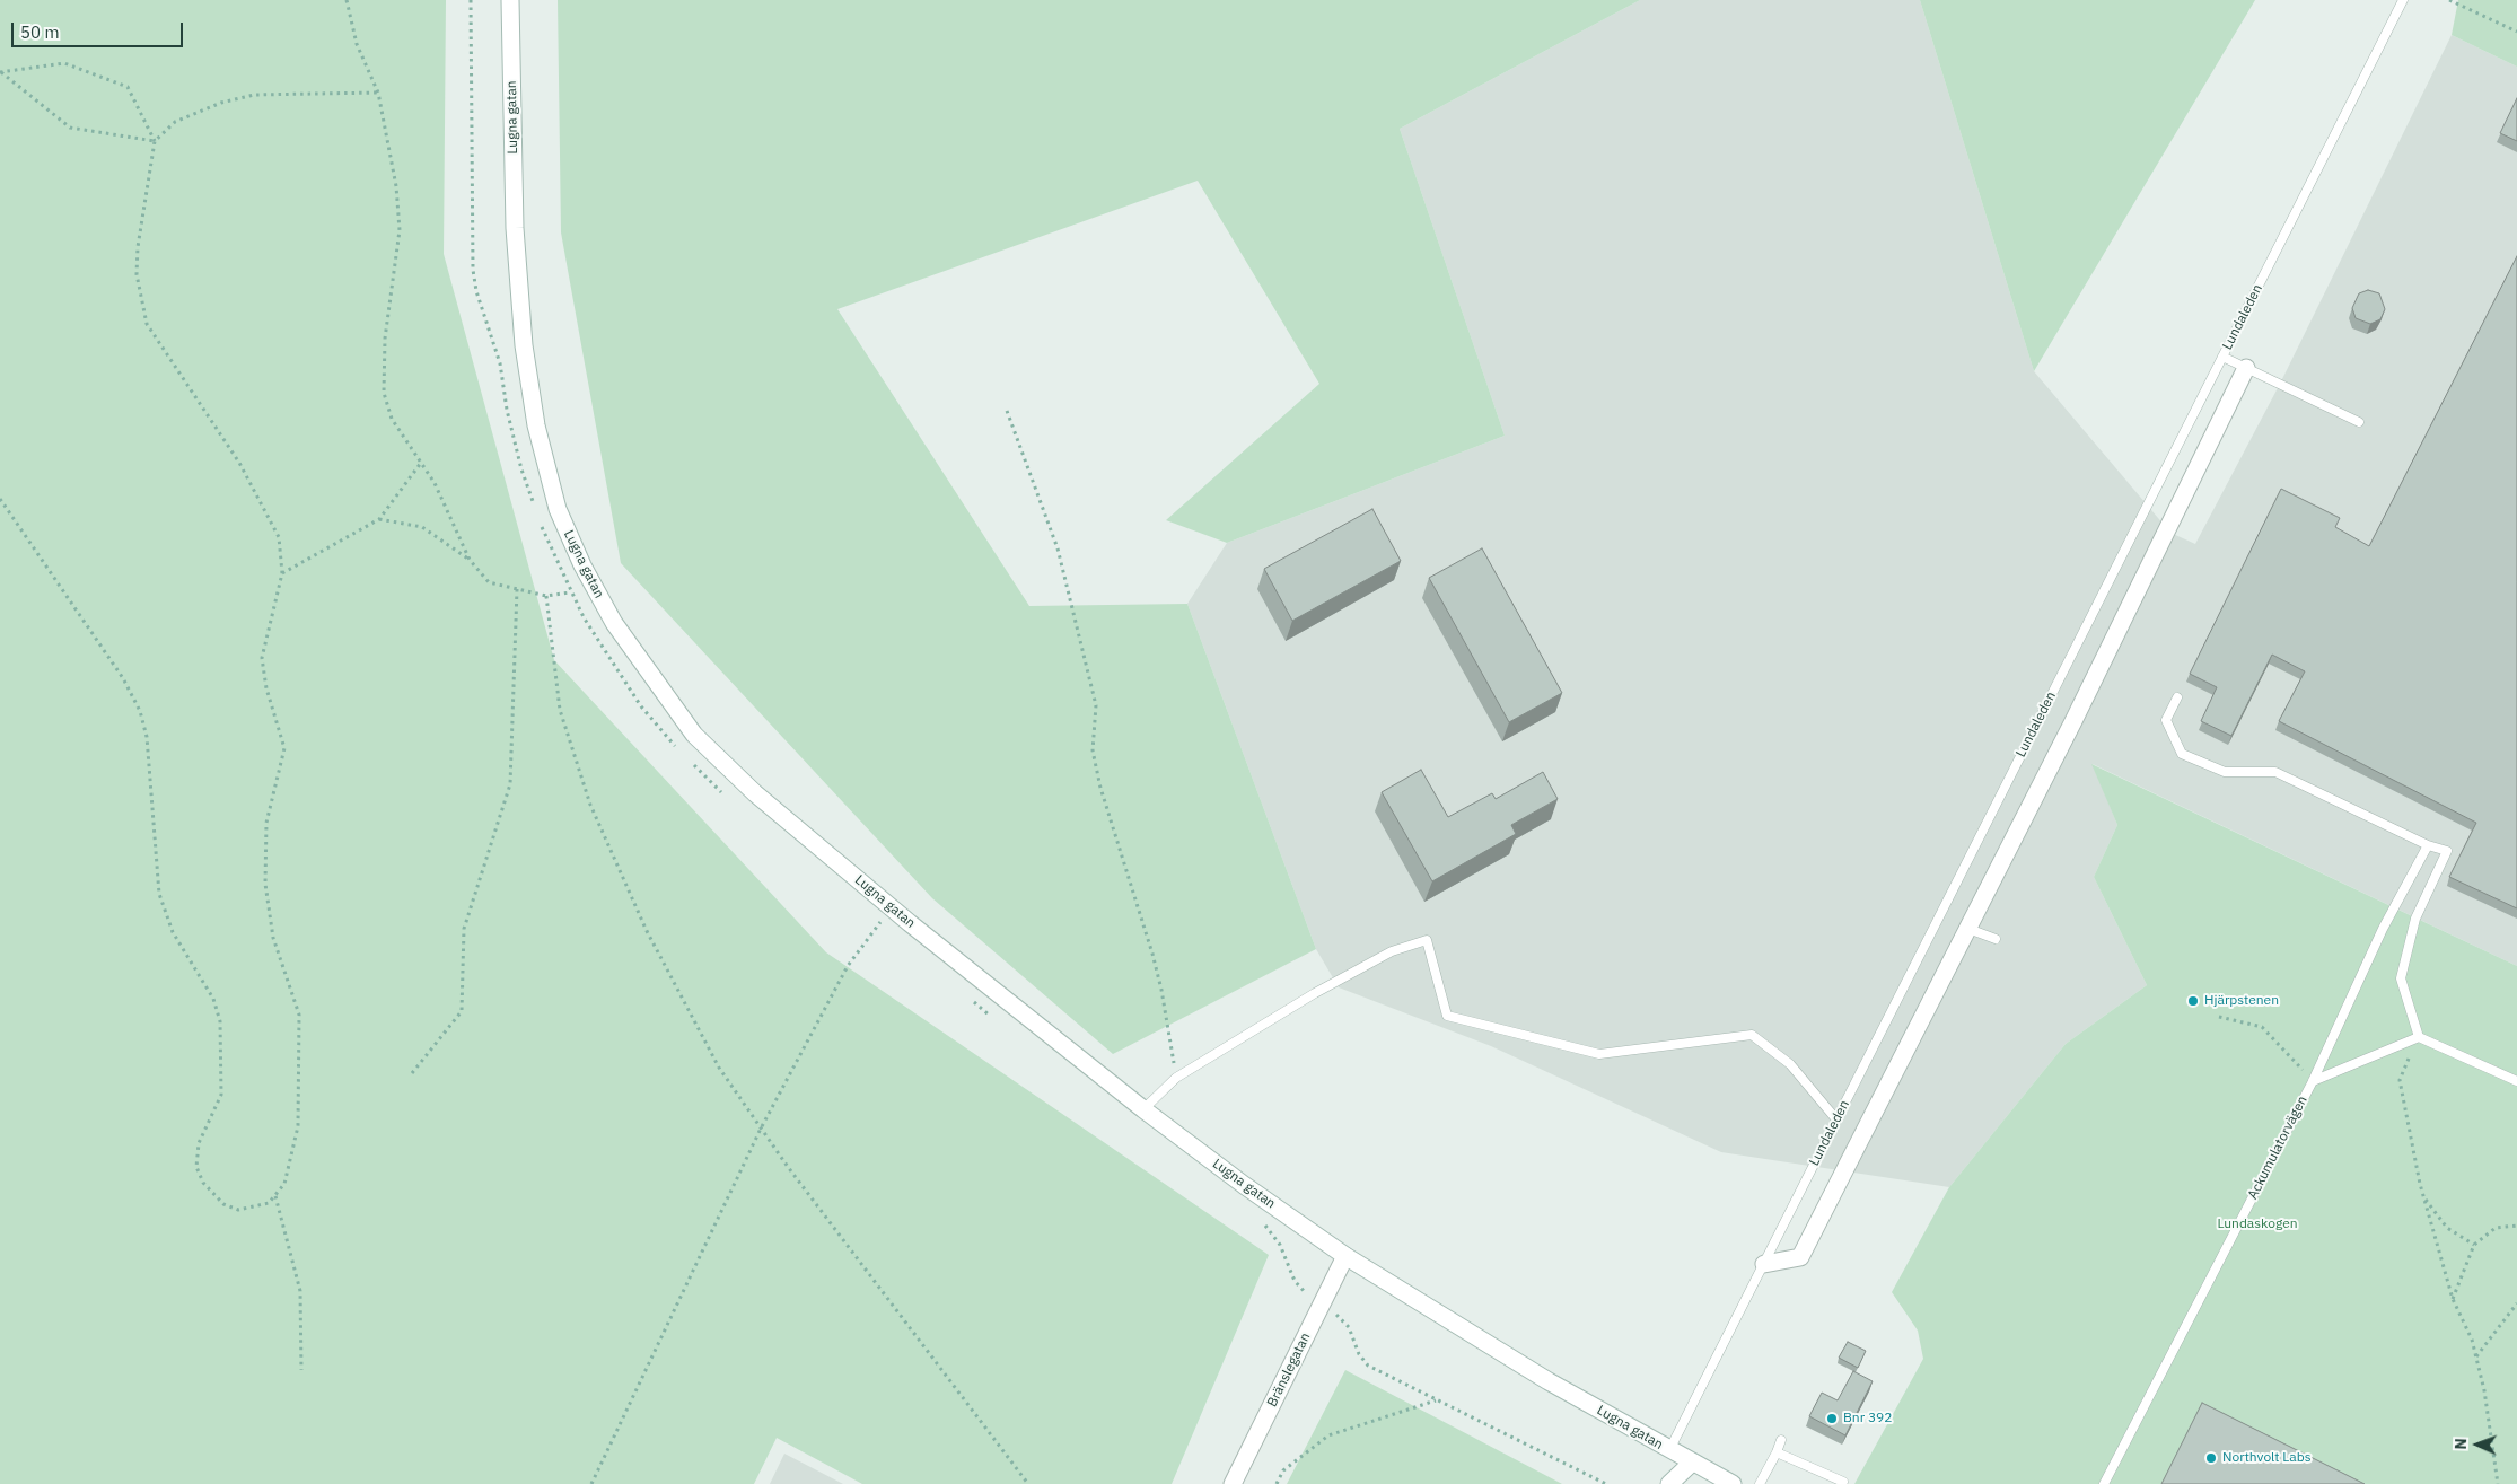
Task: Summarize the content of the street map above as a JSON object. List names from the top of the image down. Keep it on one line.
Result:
{"streets":{"main road":["Lugna gatan","Bränslegatan"],"lane":["Lundaleden","Ackumulatorvägen"]},"crossings":[["Lugna gatan","Lundaleden"],["Lugna gatan","Bränslegatan"]],"parks":["Lundaskogen"],"places":["Hjärpstenen","Bnr 392","Northvolt Labs"],"scale_bar":"50 m","north":"left"}
